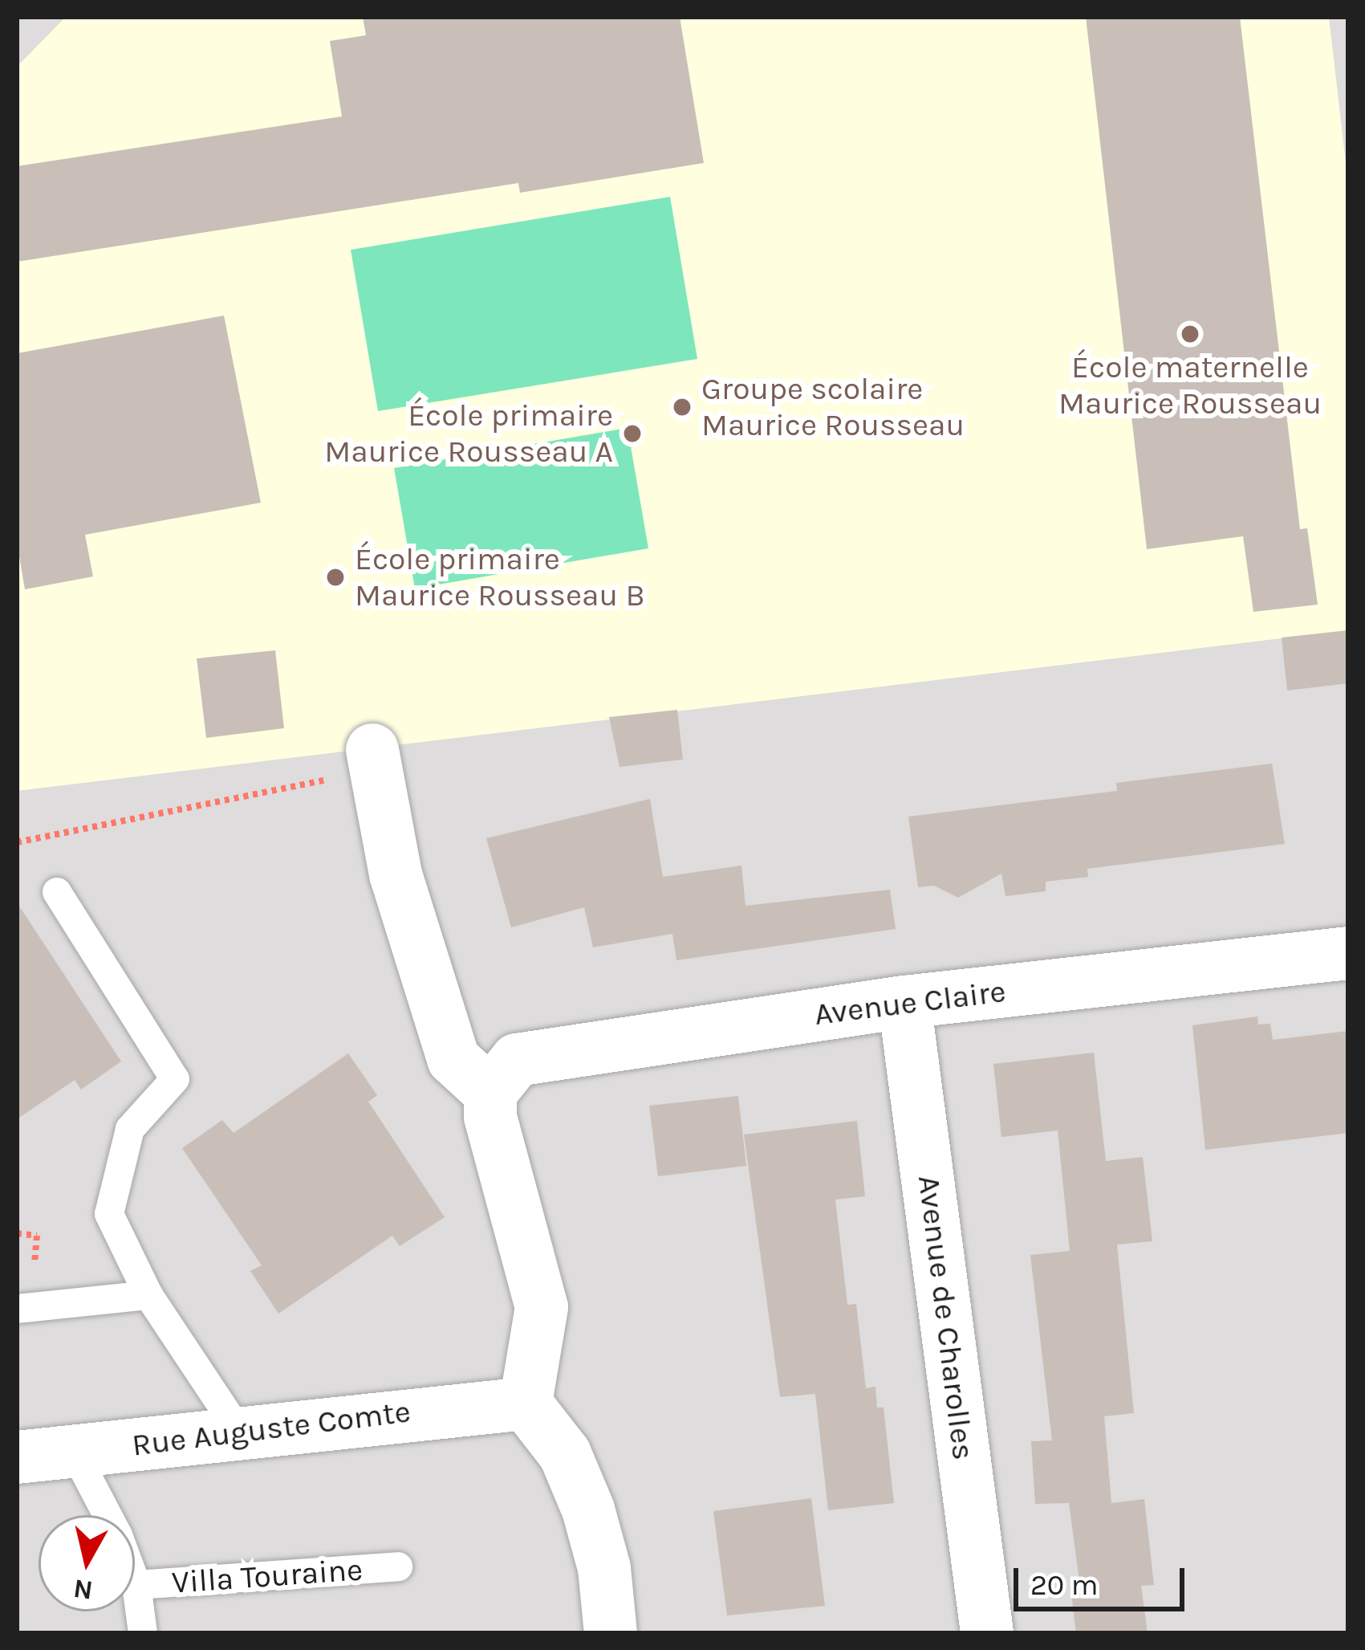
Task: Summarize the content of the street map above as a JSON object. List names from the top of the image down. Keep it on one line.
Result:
{"streets":{"street":["Avenue Claire","Avenue de Charolles","Rue Auguste Comte"],"lane":["Villa Touraine"]},"crossings":[["Avenue Claire","Avenue de Charolles"],["Rue Auguste Comte","Villa Touraine"]],"places":["École maternelle Maurice Rousseau","Groupe scolaire Maurice Rousseau","École primaire Maurice Rousseau A","École primaire Maurice Rousseau B"],"scale_bar":"20 m","north":"bottom"}
